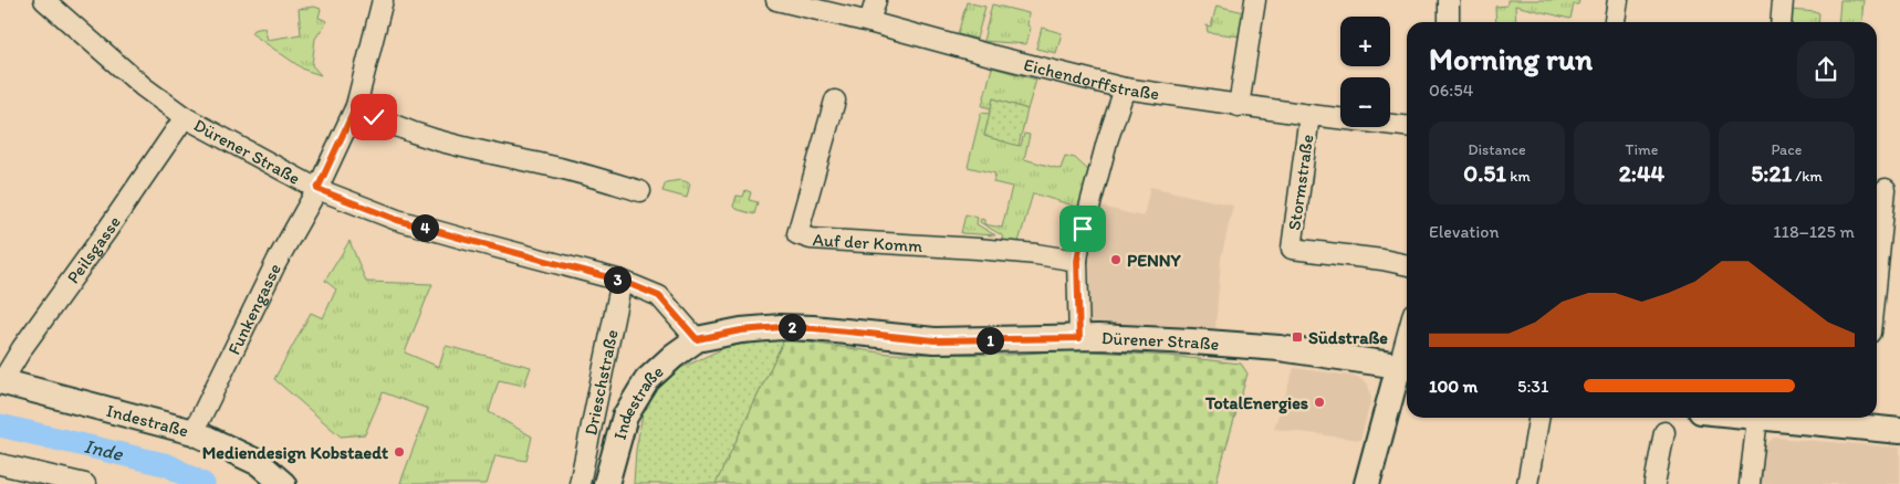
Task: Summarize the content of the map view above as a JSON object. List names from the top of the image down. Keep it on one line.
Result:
{"streets":{"main road":["Dürener Straße","Indestraße"],"street":["Eichendorffstraße","Stormstraße","Auf der Komm","Peilsgasse","Funkengasse","Drieschstraße"]},"crossings":[["Eichendorffstraße","Stormstraße"],["Dürener Straße","Peilsgasse"],["Dürener Straße","Funkengasse"],["Dürener Straße","Drieschstraße"],["Dürener Straße","Indestraße"],["Peilsgasse","Indestraße"],["Funkengasse","Indestraße"]],"water":["Inde"],"places":{"other":["PENNY","TotalEnergies","Mediendesign Kobstaedt"],"transit":["Südstraße"]},"page":{"map_buttons":["+","−"],"heading":["Morning run","06:54"],"stats":[["Distance","0.51 km"],["Time","2:44"],["Pace","5:21 /km"]],"chart":["Elevation","118–125 m"],"pins":["4","3","2","1"],"list":[{"name":"100 m","note":"5:31"}]}}
